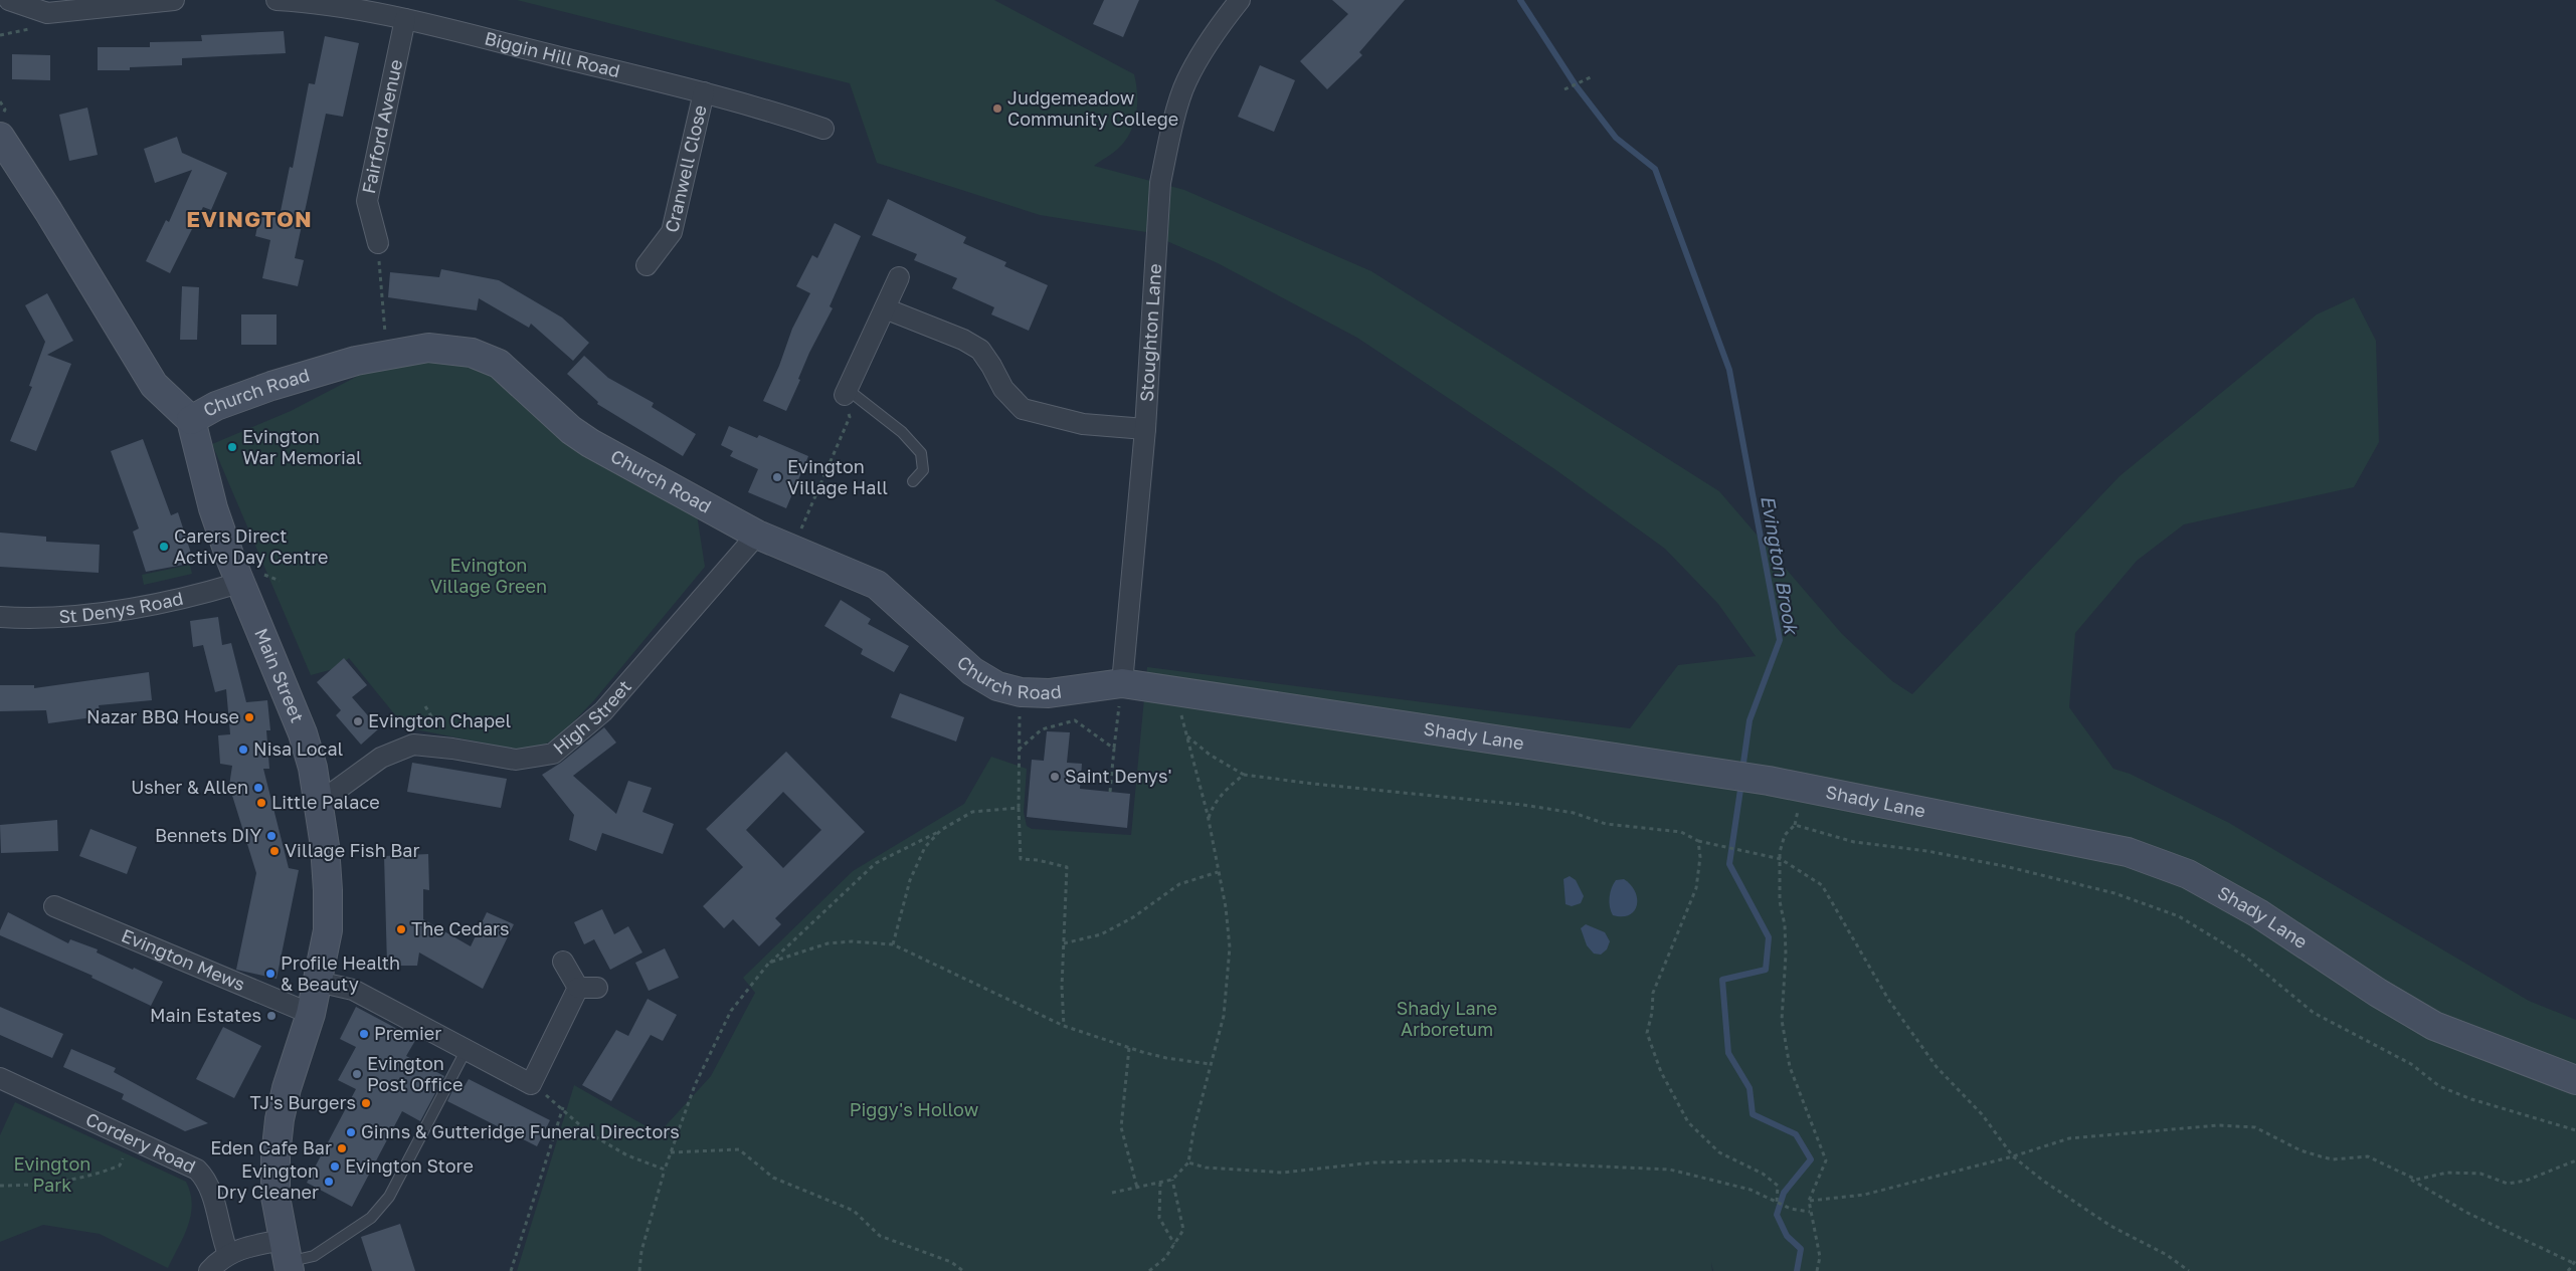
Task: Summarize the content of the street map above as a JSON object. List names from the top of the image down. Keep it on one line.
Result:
{"streets":{"street":["Biggin Hill Road","Fairford Avenue","Cranwell Close","Stoughton Lane","Church Road","St Denys Road","Main Street","High Street","Shady Lane","Evington Mews","Cordery Road"]},"crossings":[["Biggin Hill Road","Fairford Avenue"],["Biggin Hill Road","Cranwell Close"],["Stoughton Lane","Church Road"],["Stoughton Lane","Shady Lane"],["Church Road","Main Street"],["Church Road","High Street"],["Church Road","Shady Lane"],["St Denys Road","Main Street"],["Main Street","High Street"],["Main Street","Evington Mews"]],"districts":["EVINGTON"],"water":["Evington Brook"],"parks":["Evington Village Green","Shady Lane Arboretum","Piggy's Hollow","Evington Park"],"places":["Judgemeadow Community College","Evington War Memorial","Evington Village Hall","Carers Direct Active Day Centre","Nazar BBQ House","Evington Chapel","Nisa Local","Saint Denys'","Usher & Allen","Little Palace","Bennets DIY","Village Fish Bar","The Cedars","Profile Health & Beauty","Main Estates","Premier","Evington Post Office","TJ's Burgers","Ginns & Gutteridge Funeral Directors","Eden Cafe Bar","Evington Store","Evington Dry Cleaner"]}
